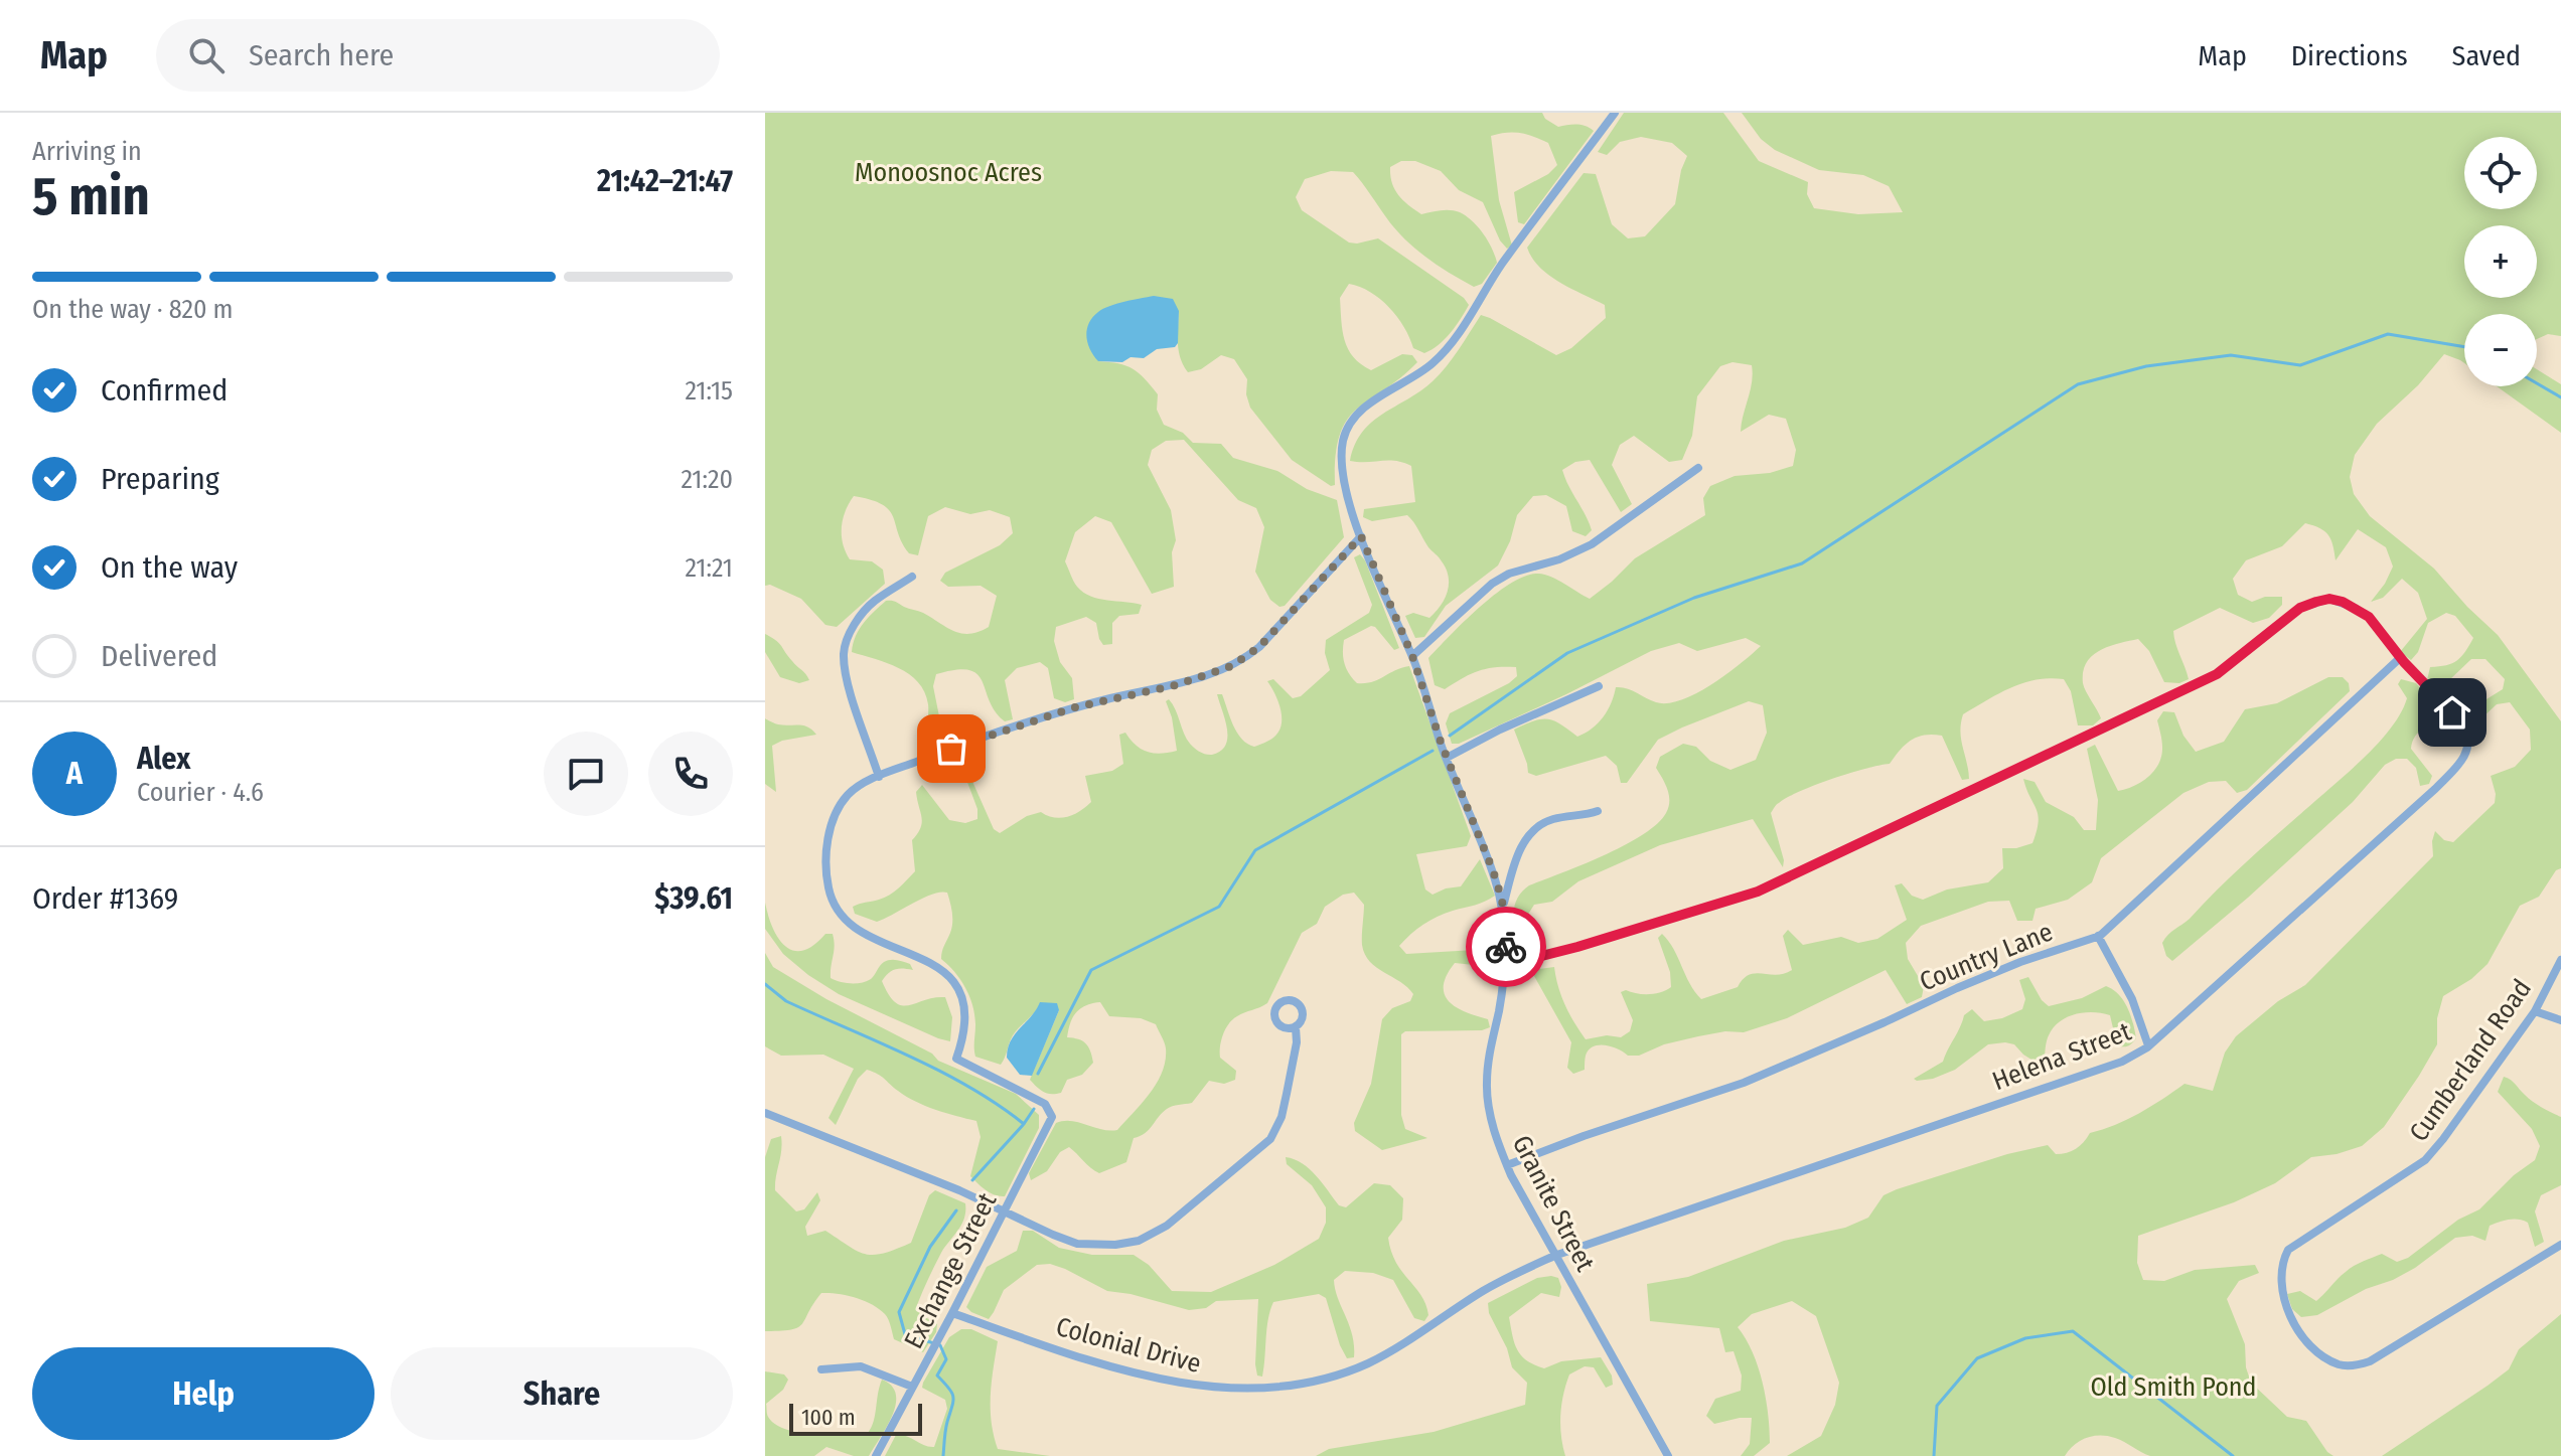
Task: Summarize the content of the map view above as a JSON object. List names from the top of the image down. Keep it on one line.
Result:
{"streets":{"street":["Country Lane","Helena Street","Cumberland Road","Granite Street","Exchange Street","Colonial Drive"]},"crossings":[["Country Lane","Helena Street"],["Country Lane","Granite Street"],["Helena Street","Granite Street"],["Helena Street","Colonial Drive"],["Granite Street","Colonial Drive"],["Exchange Street","Colonial Drive"]],"parks":["Monoosnoc Acres","Old Smith Pond"],"scale_bar":"100 m","page":{"header":"Map","search":"Search here","nav":["Map","Directions","Saved"],"heading":["5 min","Arriving in","21:42–21:47"],"panel":["Alex","Courier · 4.6","Order #1369","$39.61"],"map_buttons":["+","−"],"bar":"On the way · 820 m","list":[["Confirmed","21:15"],["Preparing","21:20"],["On the way","21:21"],"Delivered"],"round":"A","buttons":["Help","Share"],"scale":"100 m"}}
